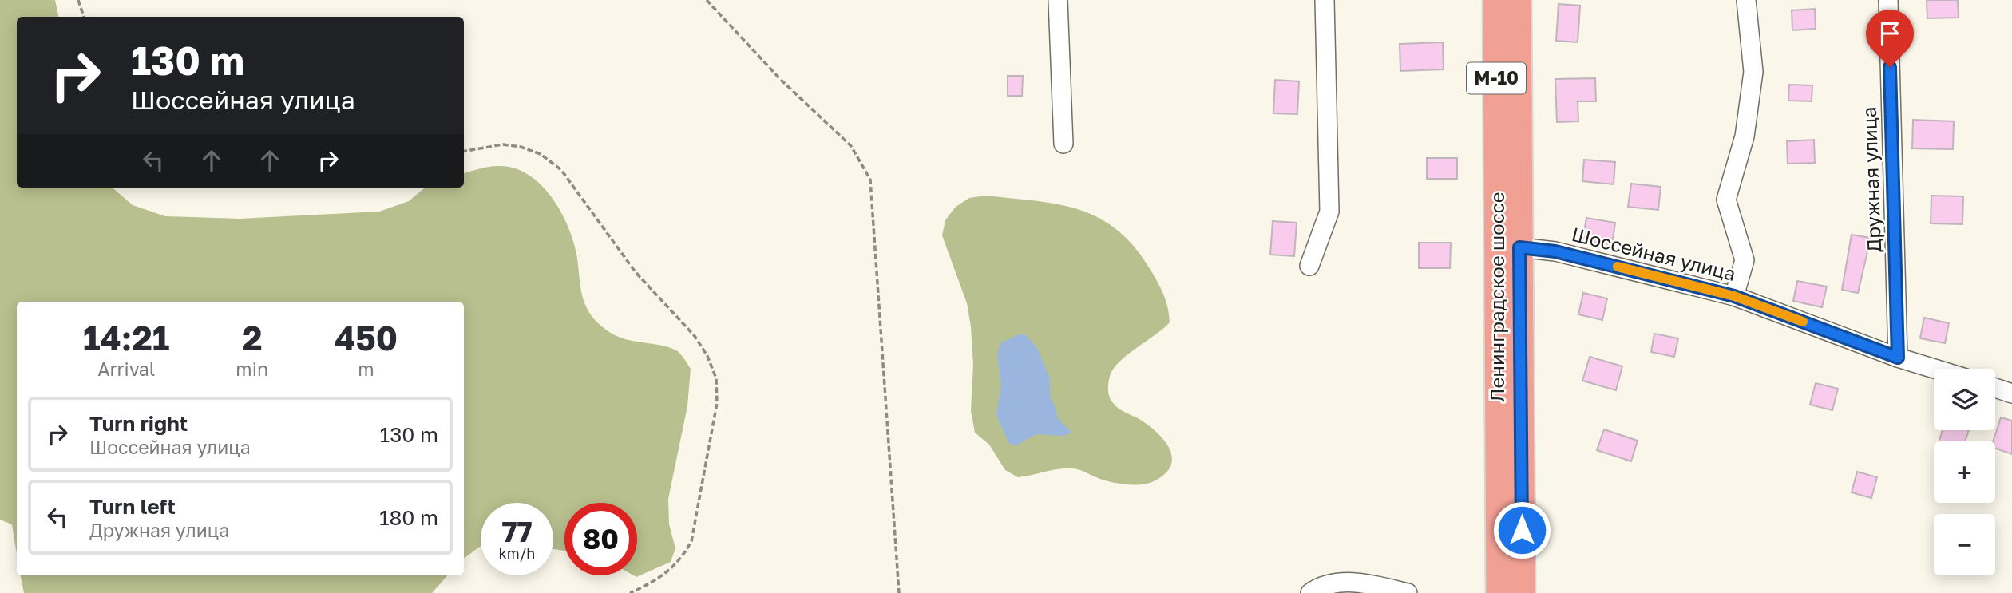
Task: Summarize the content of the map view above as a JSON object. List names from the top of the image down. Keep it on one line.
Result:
{"streets":{"highway":["М-10","Ленинградское шоссе"],"street":["Дружная улица","Шоссейная улица"]},"crossings":[["Дружная улица","Шоссейная улица"],["Шоссейная улица","Ленинградское шоссе"]],"page":{"turn":["130 m","Шоссейная улица"],"eta":["14:21","Arrival","2","min","450","m"],"map_buttons":["+","−"],"list":[{"name":"Turn right","note":"Шоссейная улица","value":"130 m"},{"name":"Turn left","note":"Дружная улица","value":"180 m"}],"speed":"77 km/h","limit":"80"}}
